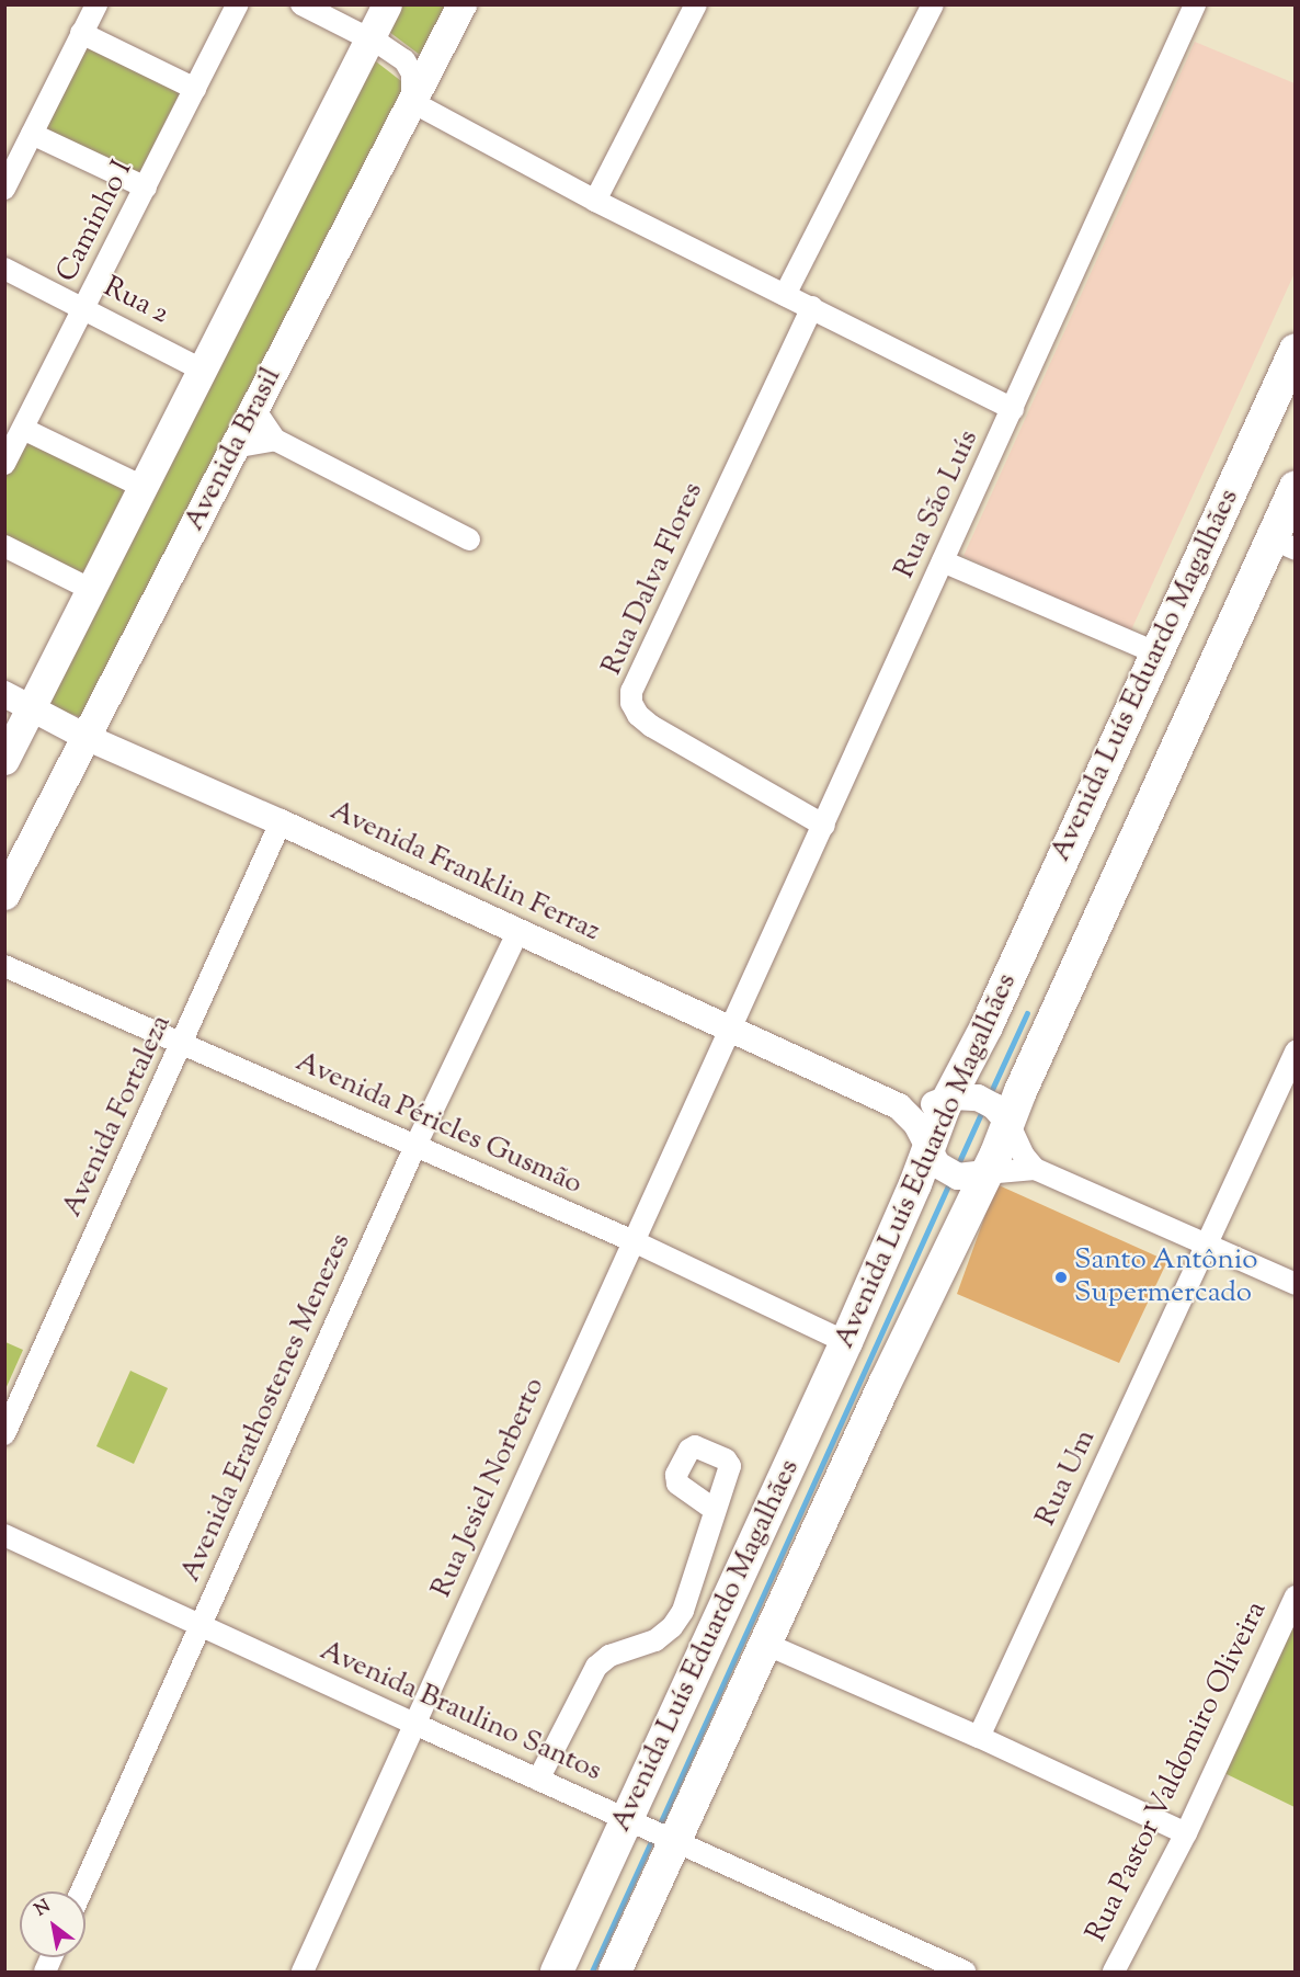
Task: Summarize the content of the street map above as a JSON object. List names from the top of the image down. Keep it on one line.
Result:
{"streets":{"main road":["Avenida Brasil","Avenida Luís Eduardo Magalhães"],"street":["Caminho I","Rua 2","Rua São Luís","Rua Dalva Flores","Avenida Franklin Ferraz","Avenida Fortaleza","Avenida Péricles Gusmão","Avenida Erathostenes Menezes","Rua Um","Rua Jesiel Norberto","Avenida Braulino Santos","Rua Pastor Valdomiro Oliveira"]},"crossings":[["Caminho I","Rua 2"],["Avenida Brasil","Avenida Franklin Ferraz"],["Rua São Luís","Rua Dalva Flores"],["Rua São Luís","Avenida Franklin Ferraz"],["Rua São Luís","Rua Jesiel Norberto"],["Avenida Luís Eduardo Magalhães","Avenida Péricles Gusmão"],["Avenida Luís Eduardo Magalhães","Avenida Braulino Santos"],["Avenida Franklin Ferraz","Avenida Fortaleza"],["Avenida Franklin Ferraz","Avenida Erathostenes Menezes"],["Avenida Franklin Ferraz","Rua Jesiel Norberto"],["Avenida Fortaleza","Avenida Péricles Gusmão"],["Avenida Péricles Gusmão","Avenida Erathostenes Menezes"],["Avenida Péricles Gusmão","Rua Jesiel Norberto"],["Avenida Erathostenes Menezes","Avenida Braulino Santos"],["Rua Jesiel Norberto","Avenida Braulino Santos"]],"places":["Santo Antônio Supermercado"],"north":"top left"}
